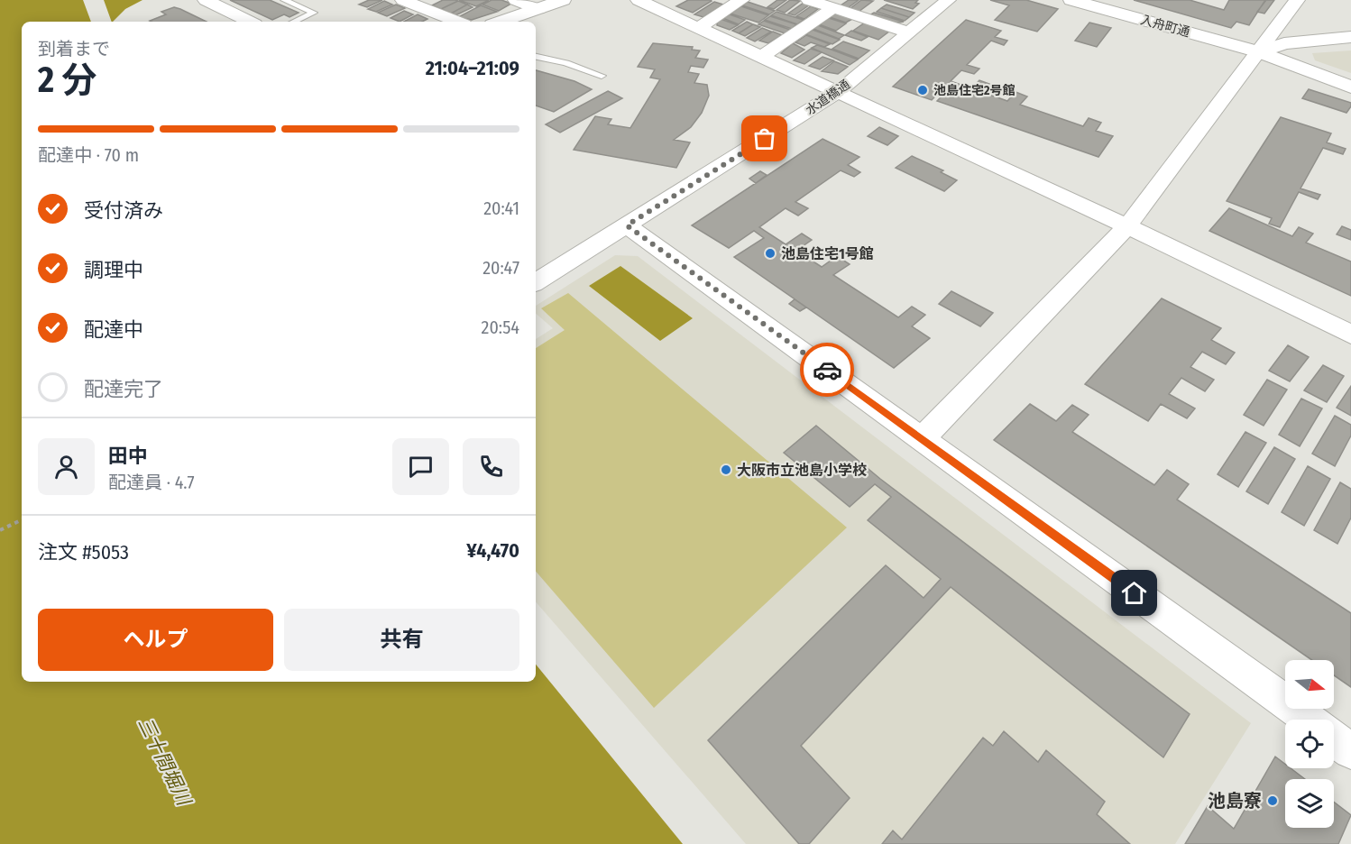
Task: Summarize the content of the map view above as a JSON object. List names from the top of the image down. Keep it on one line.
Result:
{"streets":{"street":["入舟町通","水道橋通"]},"water":["三十間堀川"],"places":["池島住宅2号館","池島住宅1号館","大阪市立池島小学校","池島寮"],"north":"right","page":{"heading":["2 分","到着まで","21:04–21:09"],"panel":["田中","配達員 · 4.7","注文 #5053","¥4,470"],"bar":"配達中 · 70 m","list":[["受付済み","20:41"],["調理中","20:47"],["配達中","20:54"],"配達完了"],"buttons":["ヘルプ","共有"]}}
